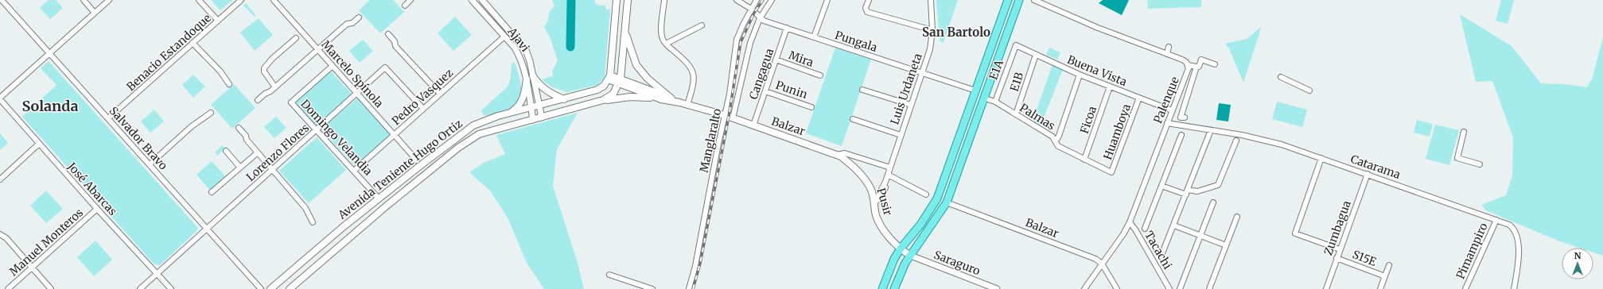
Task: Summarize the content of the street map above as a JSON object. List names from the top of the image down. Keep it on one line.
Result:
{"streets":{"main road":["Balzar","Avenida Teniente Hugo Ortiz","Pusir"],"street":["Ajavi","Pungala","Benacio Estandoque","Mira","E1A","Buena Vista","Marcelo Spínola","Cangagua","E1B","Luis Urdaneta","Punin","Pedro Vasquez","Palenque","Palmas","Ficoa","Huamboya","Domingo Velandia","Salvador Bravo","Manglaralto","Lorenzo Flores","Catarama","José Abarcas","Zumbagua","Manuel Monteros","Tacachi","Pimampiro","S15E","Saraguro"]},"crossings":[["Ajavi","Pedro Vasquez"],["Ajavi","Avenida Teniente Hugo Ortiz"],["Pungala","Cangagua"],["Pungala","Luis Urdaneta"],["Pungala","Manglaralto"],["Benacio Estandoque","Salvador Bravo"],["Mira","Cangagua"],["E1A","Buena Vista"],["E1A","Palmas"],["Buena Vista","E1B"],["Buena Vista","Palenque"],["Buena Vista","Ficoa"],["Buena Vista","Huamboya"],["Marcelo Spínola","Pedro Vasquez"],["Marcelo Spínola","Domingo Velandia"],["Marcelo Spínola","Lorenzo Flores"],["Cangagua","Punin"],["Cangagua","Balzar"],["E1B","Palmas"],["Luis Urdaneta","Balzar"],["Luis Urdaneta","Pusir"],["Pedro Vasquez","Domingo Velandia"],["Pedro Vasquez","Lorenzo Flores"],["Palenque","Balzar"],["Palenque","Catarama"],["Palenque","Tacachi"],["Palmas","Ficoa"],["Palmas","Huamboya"],["Balzar","Manglaralto"],["Balzar","Avenida Teniente Hugo Ortiz"],["Balzar","Pusir"],["Domingo Velandia","Lorenzo Flores"],["Domingo Velandia","Avenida Teniente Hugo Ortiz"],["Salvador Bravo","Lorenzo Flores"],["Lorenzo Flores","José Abarcas"],["Catarama","Zumbagua"],["Catarama","Pimampiro"],["José Abarcas","Manuel Monteros"],["Pusir","Saraguro"],["Zumbagua","S15E"]],"districts":["San Bartolo","Solanda"],"north":"top"}
